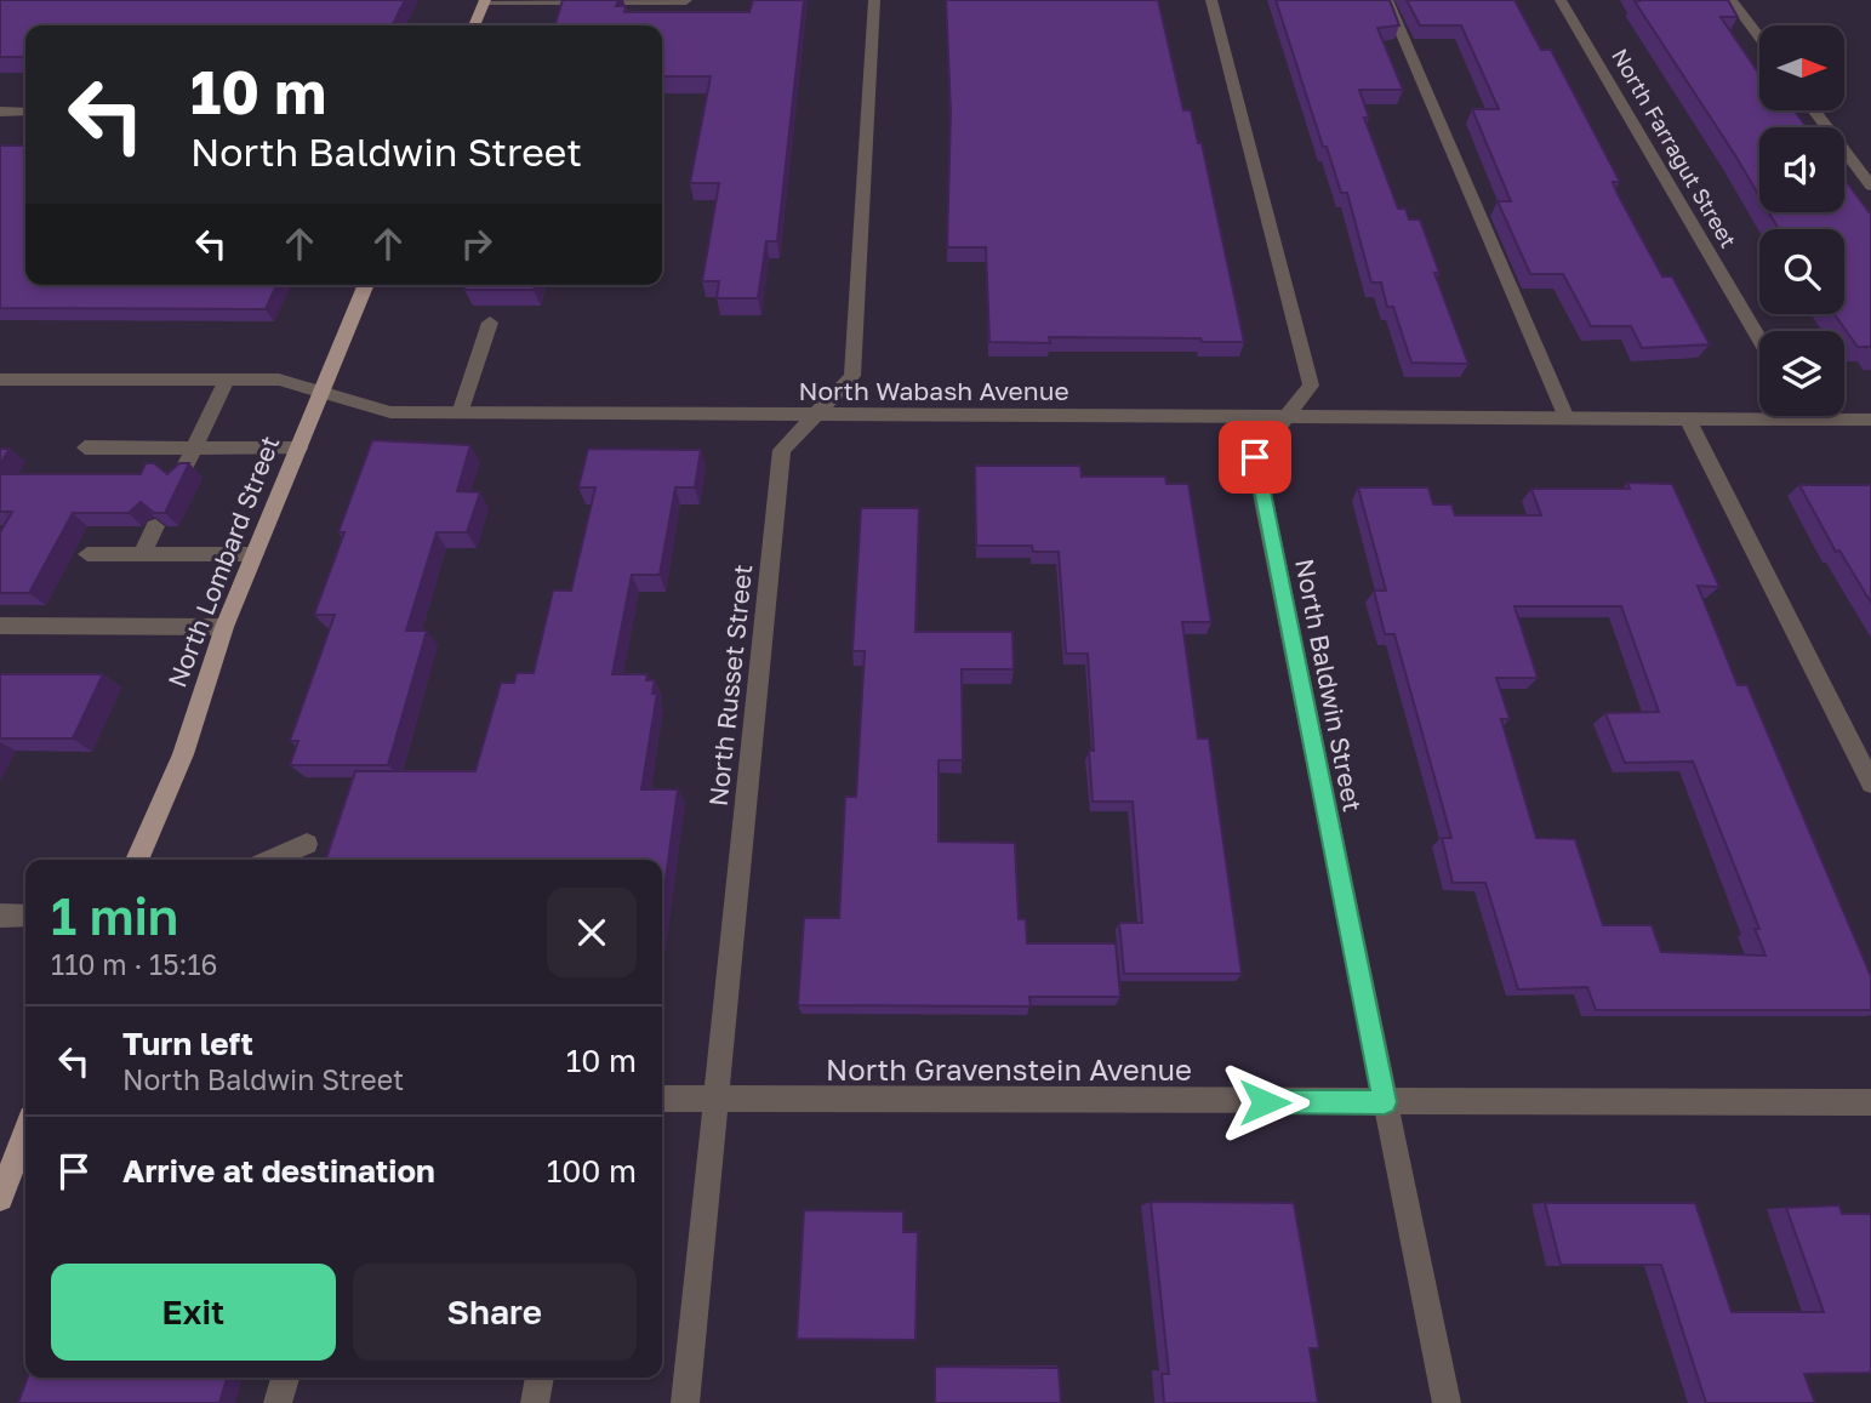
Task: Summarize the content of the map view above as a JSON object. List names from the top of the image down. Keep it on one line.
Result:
{"streets":{"main road":["North Lombard Street"],"street":["North Farragut Street","North Wabash Avenue","North Russet Street","North Baldwin Street","North Gravenstein Avenue"]},"crossings":[["North Wabash Avenue","North Lombard Street"],["North Wabash Avenue","North Russet Street"],["North Wabash Avenue","North Baldwin Street"],["North Russet Street","North Gravenstein Avenue"],["North Baldwin Street","North Gravenstein Avenue"]],"north":"right","page":{"turn":["10 m","North Baldwin Street"],"heading":["1 min","110 m · 15:16"],"list":[{"name":"Turn left","note":"North Baldwin Street","value":"10 m"},{"name":"Arrive at destination","value":"100 m"}],"buttons":["Exit","Share"]}}
